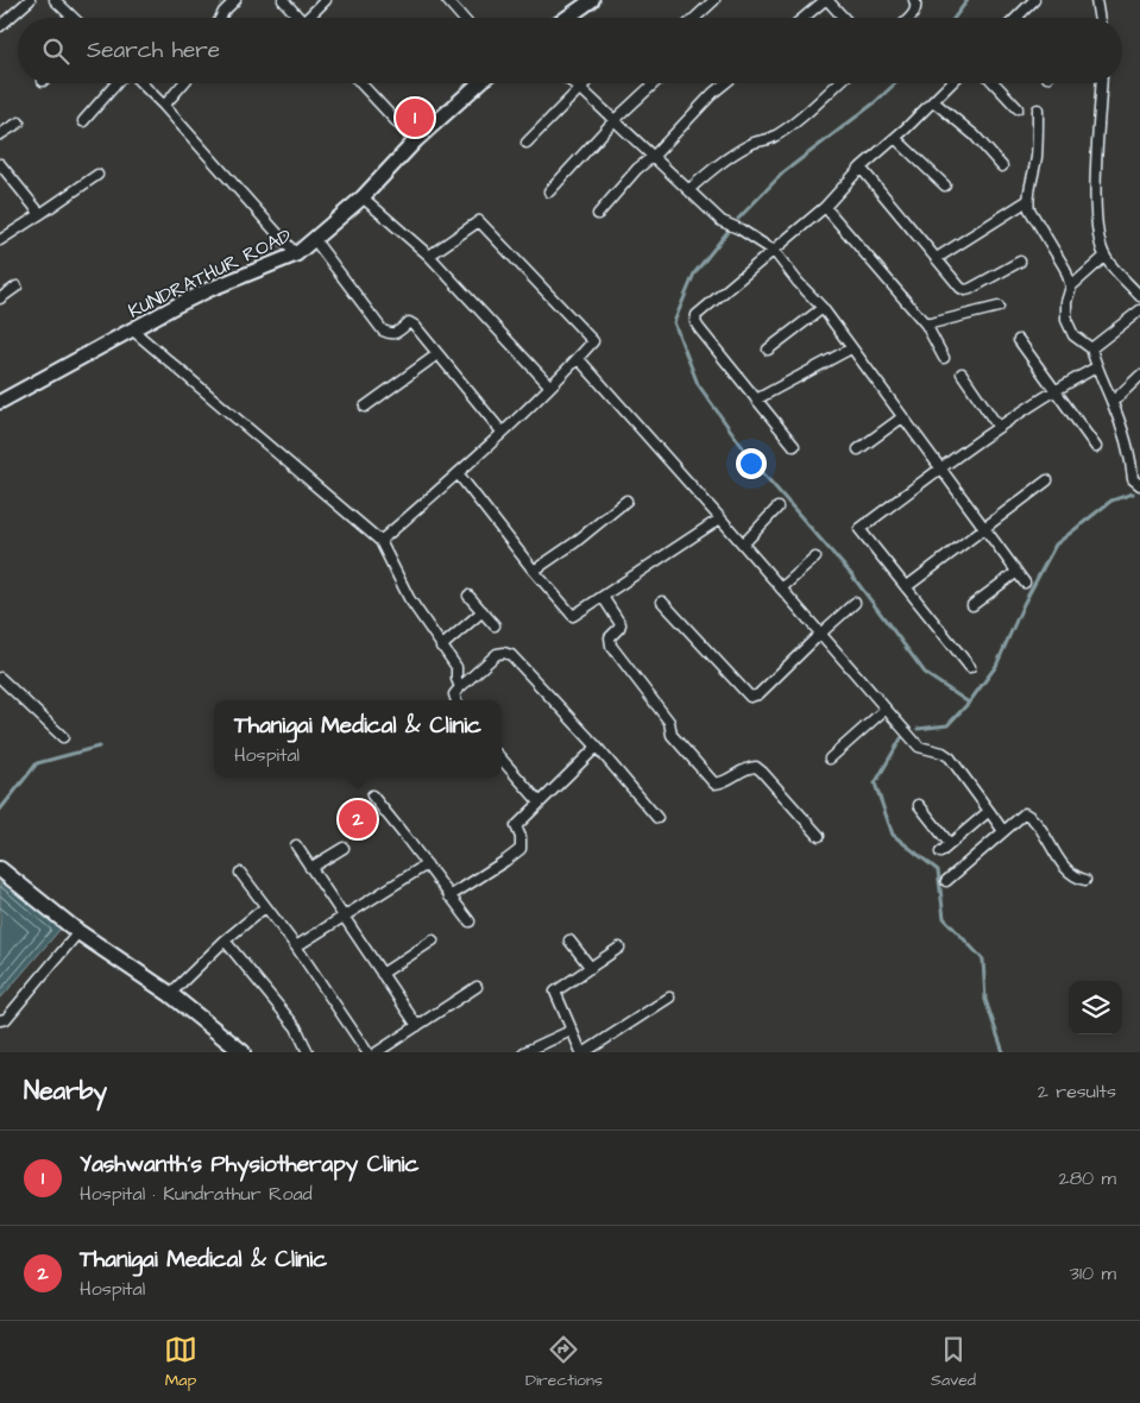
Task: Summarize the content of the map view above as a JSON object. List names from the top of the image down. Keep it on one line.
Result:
{"streets":{"street":["KUNDRATHUR ROAD"]},"page":{"search":"Search here","pins":["1","2"],"popup":["Thanigai Medical & Clinic","Hospital"],"heading":["Nearby","2 results"],"list":[{"mark":"1","name":"Yashwanth's Physiotherapy Clinic","note":"Hospital · Kundrathur Road","value":"280 m"},{"mark":"2","name":"Thanigai Medical & Clinic","note":"Hospital","value":"310 m"}],"nav":["Map","Directions","Saved"]}}
